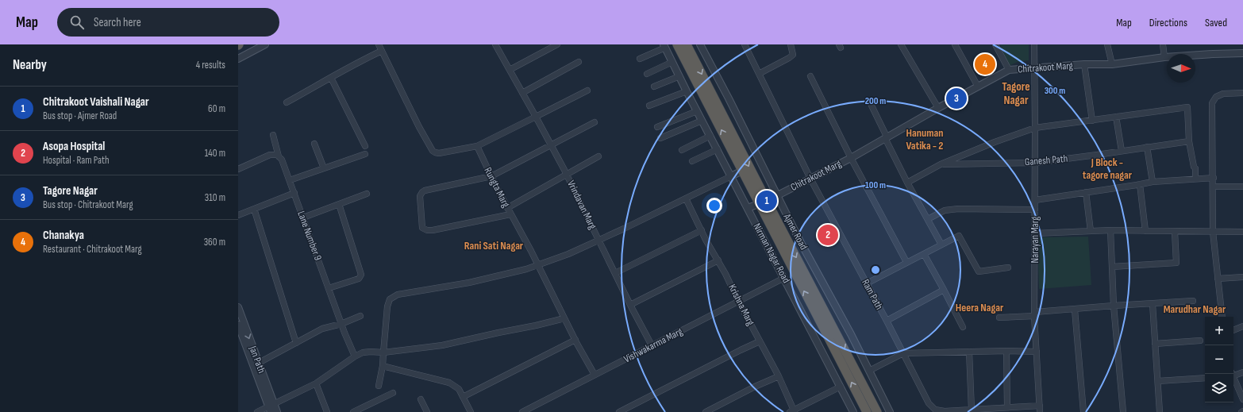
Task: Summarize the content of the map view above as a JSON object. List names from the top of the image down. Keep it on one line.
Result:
{"streets":{"highway":["Ajmer Road"],"street":["Chitrakoot Marg","Ganesh Path","Rungta Marg","Vrindavan Marg","Lane Number 9","Narayan Marg","Nirman Nagar Road","Ram Path","Krishna Marg","Vishwakarma Marg","Jan Path"]},"crossings":[["Chitrakoot Marg","Ajmer Road"],["Chitrakoot Marg","Narayan Marg"],["Chitrakoot Marg","Nirman Nagar Road"],["Chitrakoot Marg","Ram Path"],["Ganesh Path","Narayan Marg"],["Rungta Marg","Vishwakarma Marg"],["Vrindavan Marg","Vishwakarma Marg"],["Nirman Nagar Road","Vishwakarma Marg"],["Krishna Marg","Vishwakarma Marg"]],"districts":["Tagore Nagar","Hanuman Vatika - 2","J Block - tagore nagar","Rani Sati Nagar","Heera Nagar","Marudhar Nagar"],"north":"right","page":{"header":"Map","search":"Search here","nav":["Map","Directions","Saved"],"heading":["Nearby","4 results"],"pins":["4","3","1","2"],"list":[{"mark":"1","name":"Chitrakoot Vaishali Nagar","note":"Bus stop · Ajmer Road","value":"60 m"},{"mark":"2","name":"Asopa Hospital","note":"Hospital · Ram Path","value":"140 m"},{"mark":"3","name":"Tagore Nagar","note":"Bus stop · Chitrakoot Marg","value":"310 m"},{"mark":"4","name":"Chanakya","note":"Restaurant · Chitrakoot Marg","value":"360 m"}],"map_buttons":["+","−"]},"rings":["300 m","200 m","100 m"]}
